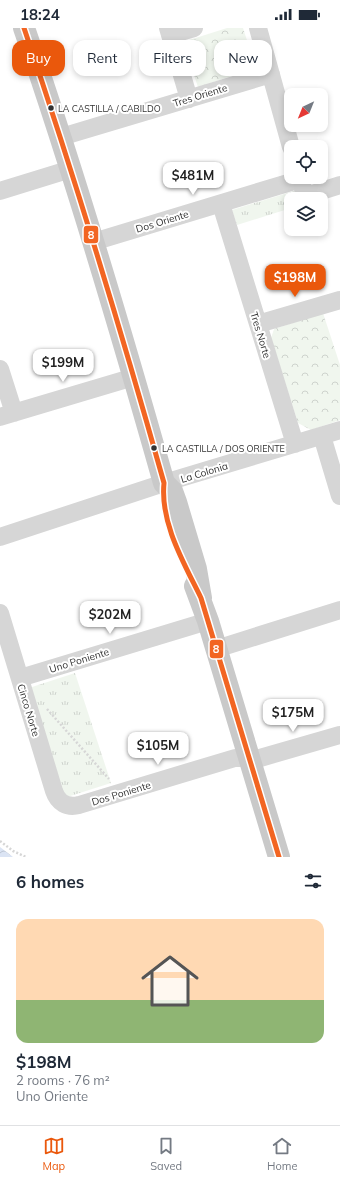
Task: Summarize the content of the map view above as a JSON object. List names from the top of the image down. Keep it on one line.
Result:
{"streets":{"street":["Tres Oriente","Dos Oriente","Tres Norte","La Colonia","Uno Poniente","Cinco Norte","Dos Poniente"]},"crossings":[["Dos Oriente","Tres Norte"],["Tres Norte","La Colonia"],["Uno Poniente","Cinco Norte"],["Cinco Norte","Dos Poniente"]],"places":["LA CASTILLA / CABILDO","LA CASTILLA / DOS ORIENTE"],"lines":["transit line 8"],"north":"bottom left","page":{"status":"18:24","chip":["Buy","Rent","Filters","New"],"price":["$481M","$198M","$199M","$202M","$175M","$105M"],"heading":"6 homes","list":[{"name":"$198M","note":"2 rooms · 76 m² · Uno Oriente"}],"tabs":["Map","Saved","Home"]}}
